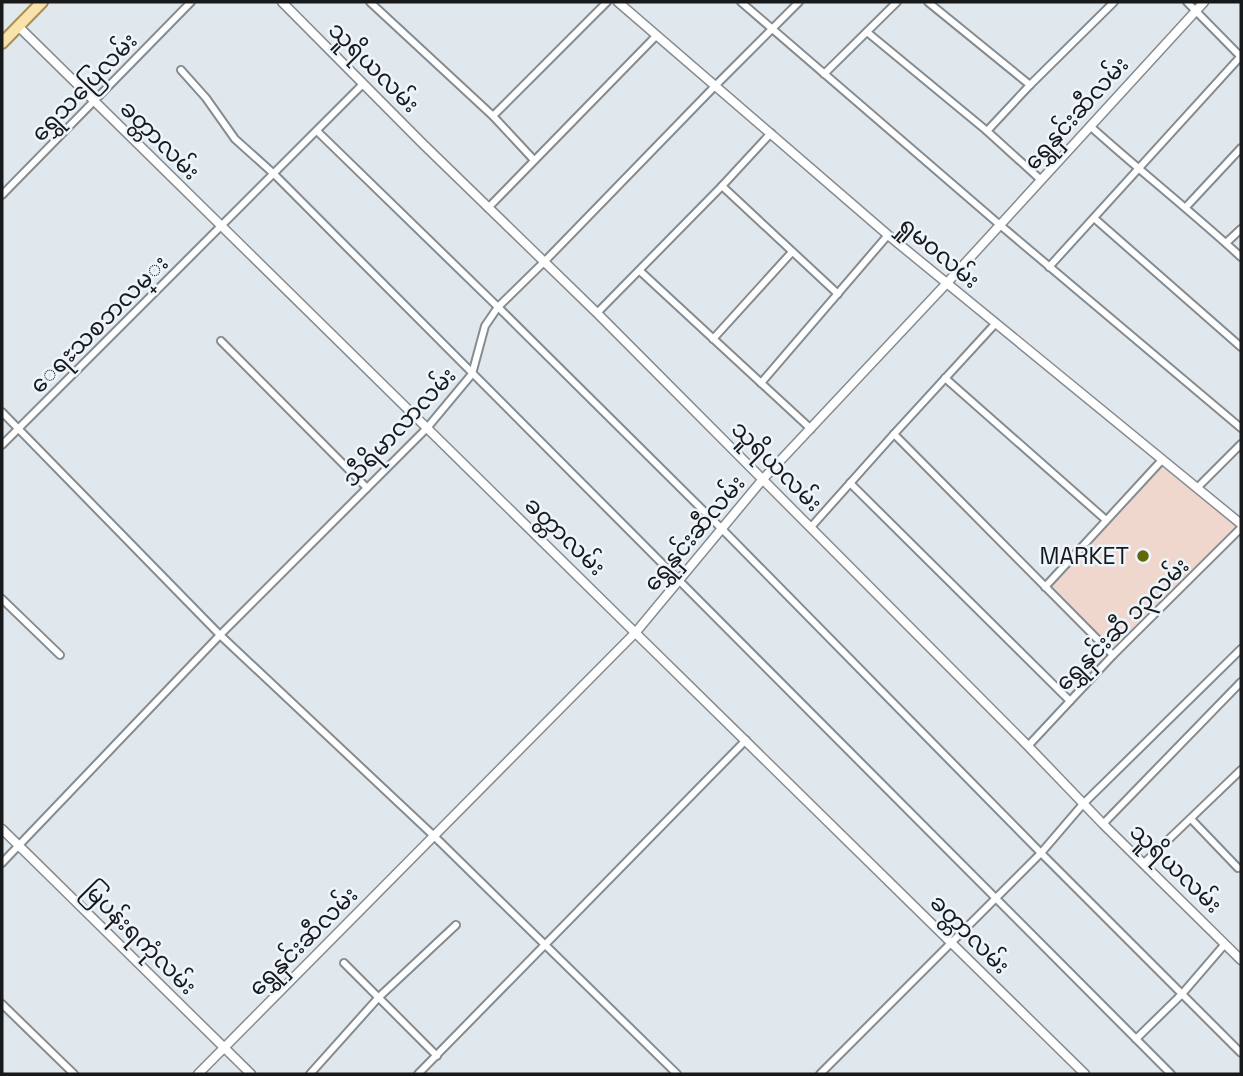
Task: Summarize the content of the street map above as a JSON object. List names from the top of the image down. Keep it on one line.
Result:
{"streets":{"street":["သူရိယလမ်း","ရွှေသပြေလမ်း","ရွှေနှင်းဆီလမ်း","ခတ္တာလမ်း","ရှုမဝလမ်း","ေရႊသစၥာလမ္း","သီရိမာလာလမ်း","ရွှေနှင်းဆီ ၁၃လမ်း","မြပန်းရကုံလမ်း"]},"crossings":[["သူရိယလမ်း","ရွှေနှင်းဆီလမ်း"],["သူရိယလမ်း","ေရႊသစၥာလမ္း"],["သူရိယလမ်း","သီရိမာလာလမ်း"],["သူရိယလမ်း","ရွှေနှင်းဆီ ၁၃လမ်း"],["ရွှေသပြေလမ်း","ခတ္တာလမ်း"],["ရွှေနှင်းဆီလမ်း","ခတ္တာလမ်း"],["ရွှေနှင်းဆီလမ်း","ရှုမဝလမ်း"],["ရွှေနှင်းဆီလမ်း","မြပန်းရကုံလမ်း"],["ခတ္တာလမ်း","ေရႊသစၥာလမ္း"],["ခတ္တာလမ်း","သီရိမာလာလမ်း"],["ရှုမဝလမ်း","သီရိမာလာလမ်း"],["ရှုမဝလမ်း","ရွှေနှင်းဆီ ၁၃လမ်း"],["သီရိမာလာလမ်း","မြပန်းရကုံလမ်း"]],"places":["MARKET"]}
